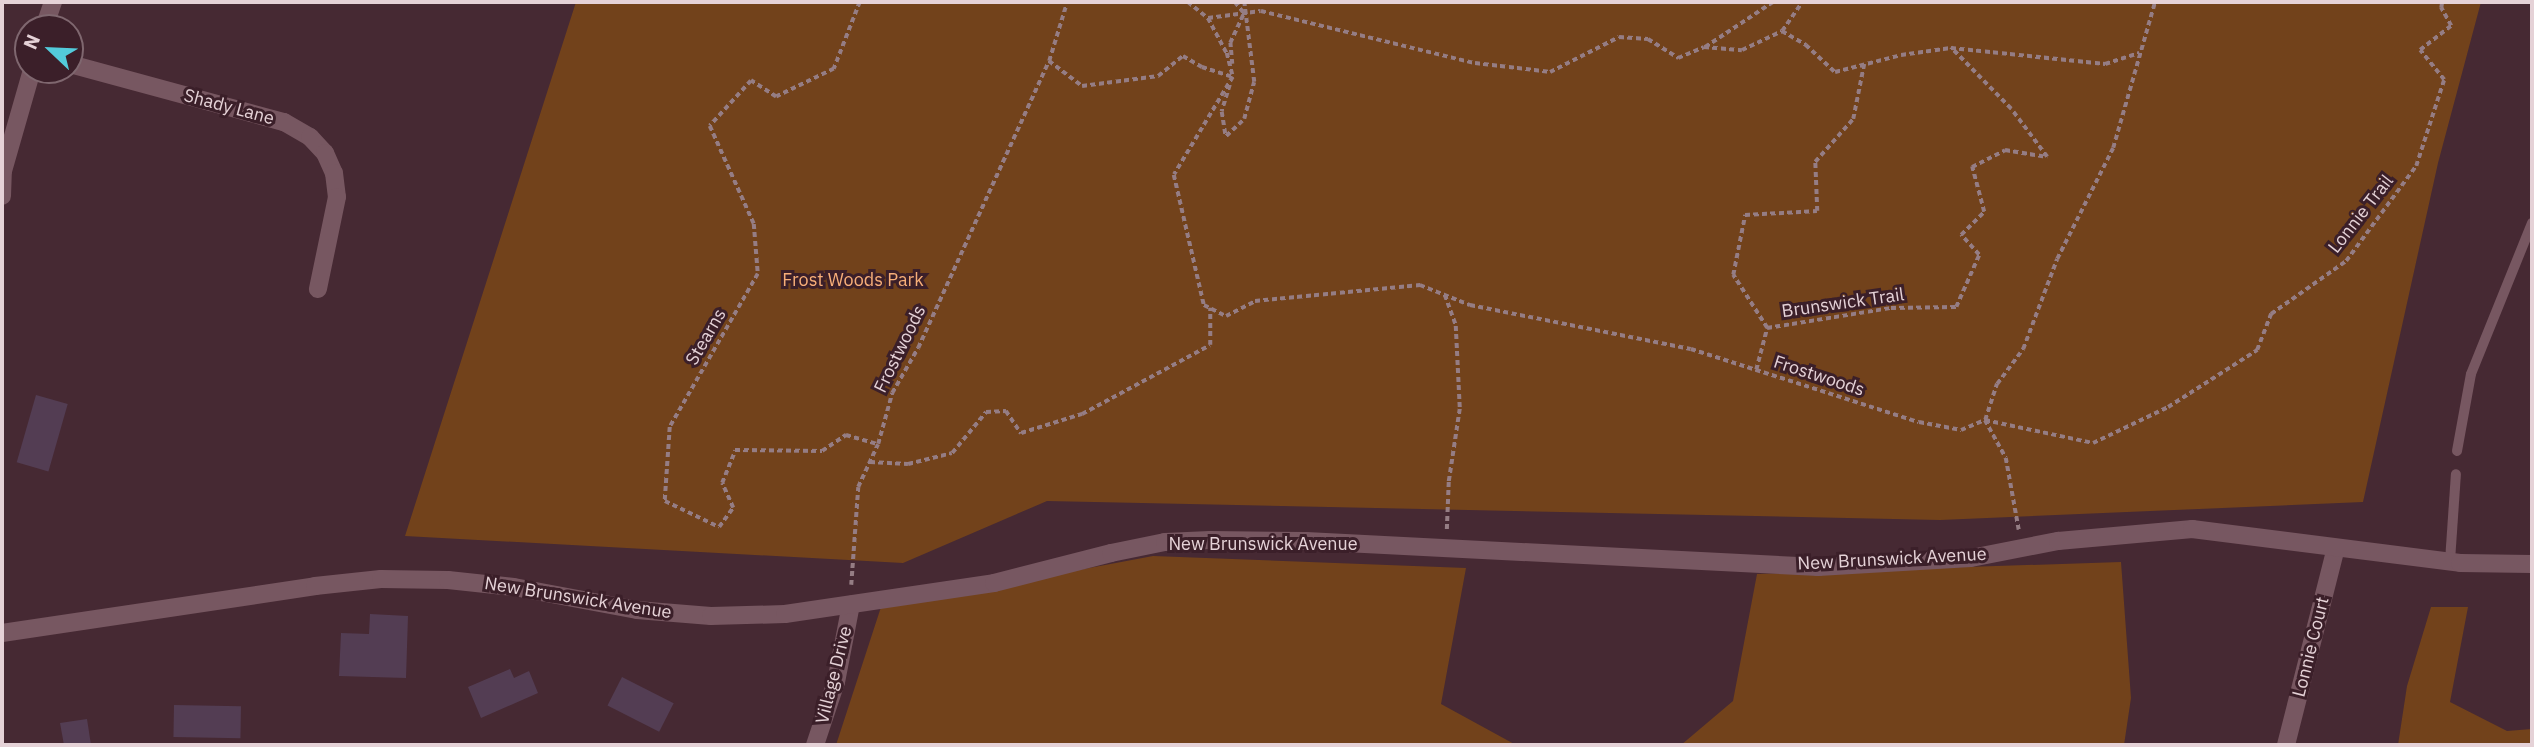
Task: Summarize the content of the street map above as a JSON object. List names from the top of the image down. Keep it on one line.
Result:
{"streets":{"street":["Shady Lane","New Brunswick Avenue","Lonnie Court","Village Drive"],"path":["Lonnie Trail","Brunswick Trail","Stearns","Frostwoods"]},"crossings":[["Lonnie Trail","Frostwoods"],["Brunswick Trail","Frostwoods"],["Stearns","Frostwoods"],["Frostwoods","New Brunswick Avenue"],["Frostwoods","Village Drive"],["New Brunswick Avenue","Lonnie Court"],["New Brunswick Avenue","Village Drive"]],"parks":["Frost Woods Park"],"north":"top left"}
